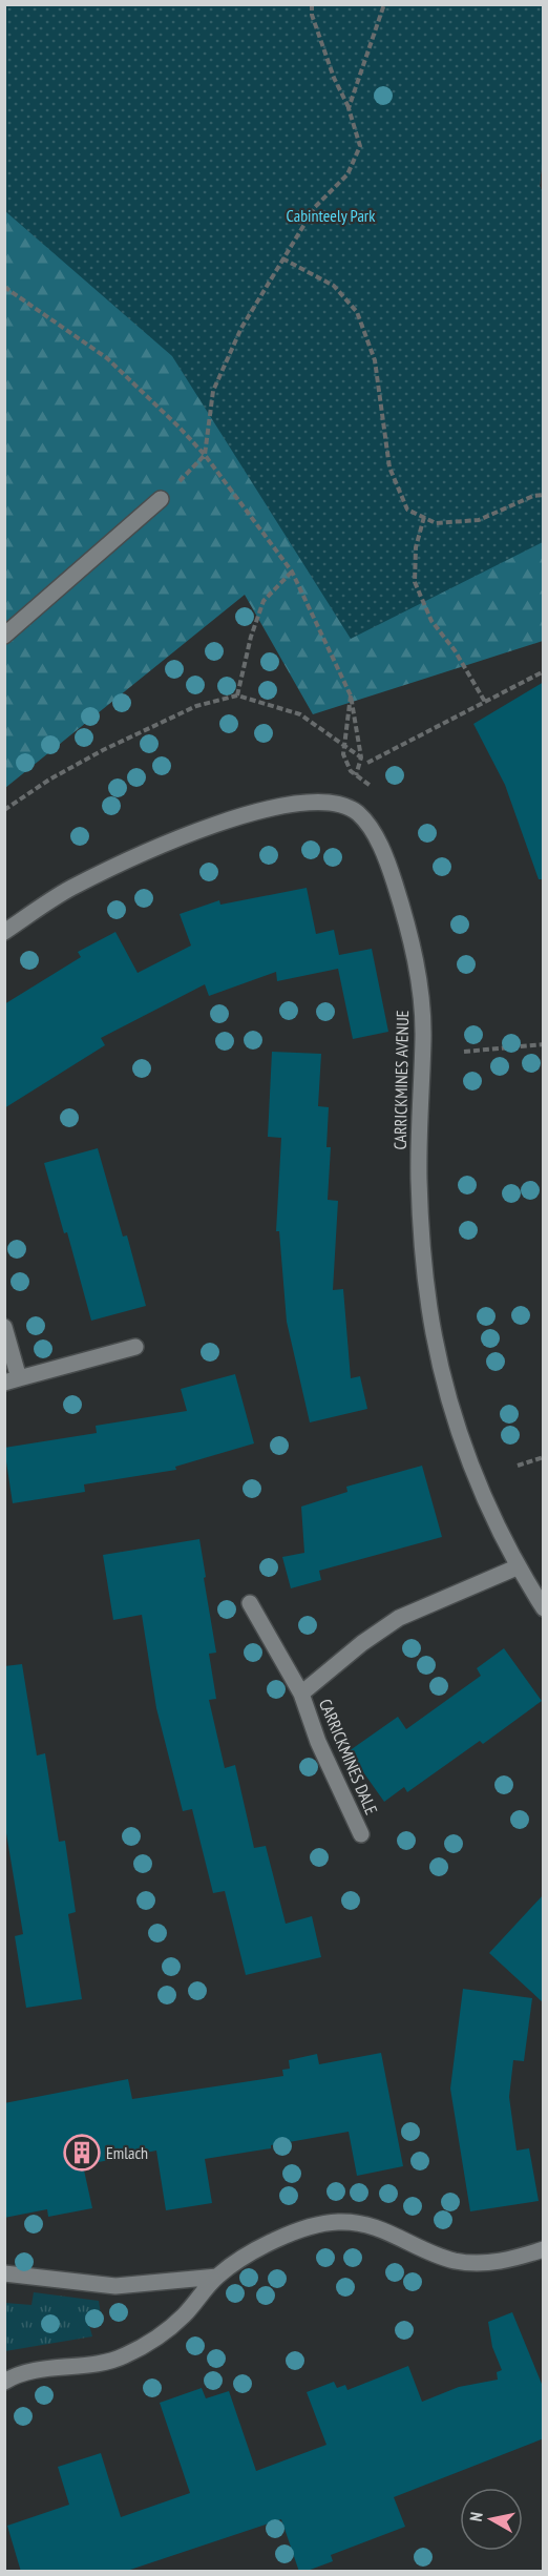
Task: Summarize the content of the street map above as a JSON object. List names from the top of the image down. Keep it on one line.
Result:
{"streets":{"street":["CARRICKMINES AVENUE","CARRICKMINES DALE"]},"crossings":[["CARRICKMINES AVENUE","CARRICKMINES DALE"]],"parks":["Cabinteely Park"],"places":{"building":["Emlach"]},"north":"left"}
